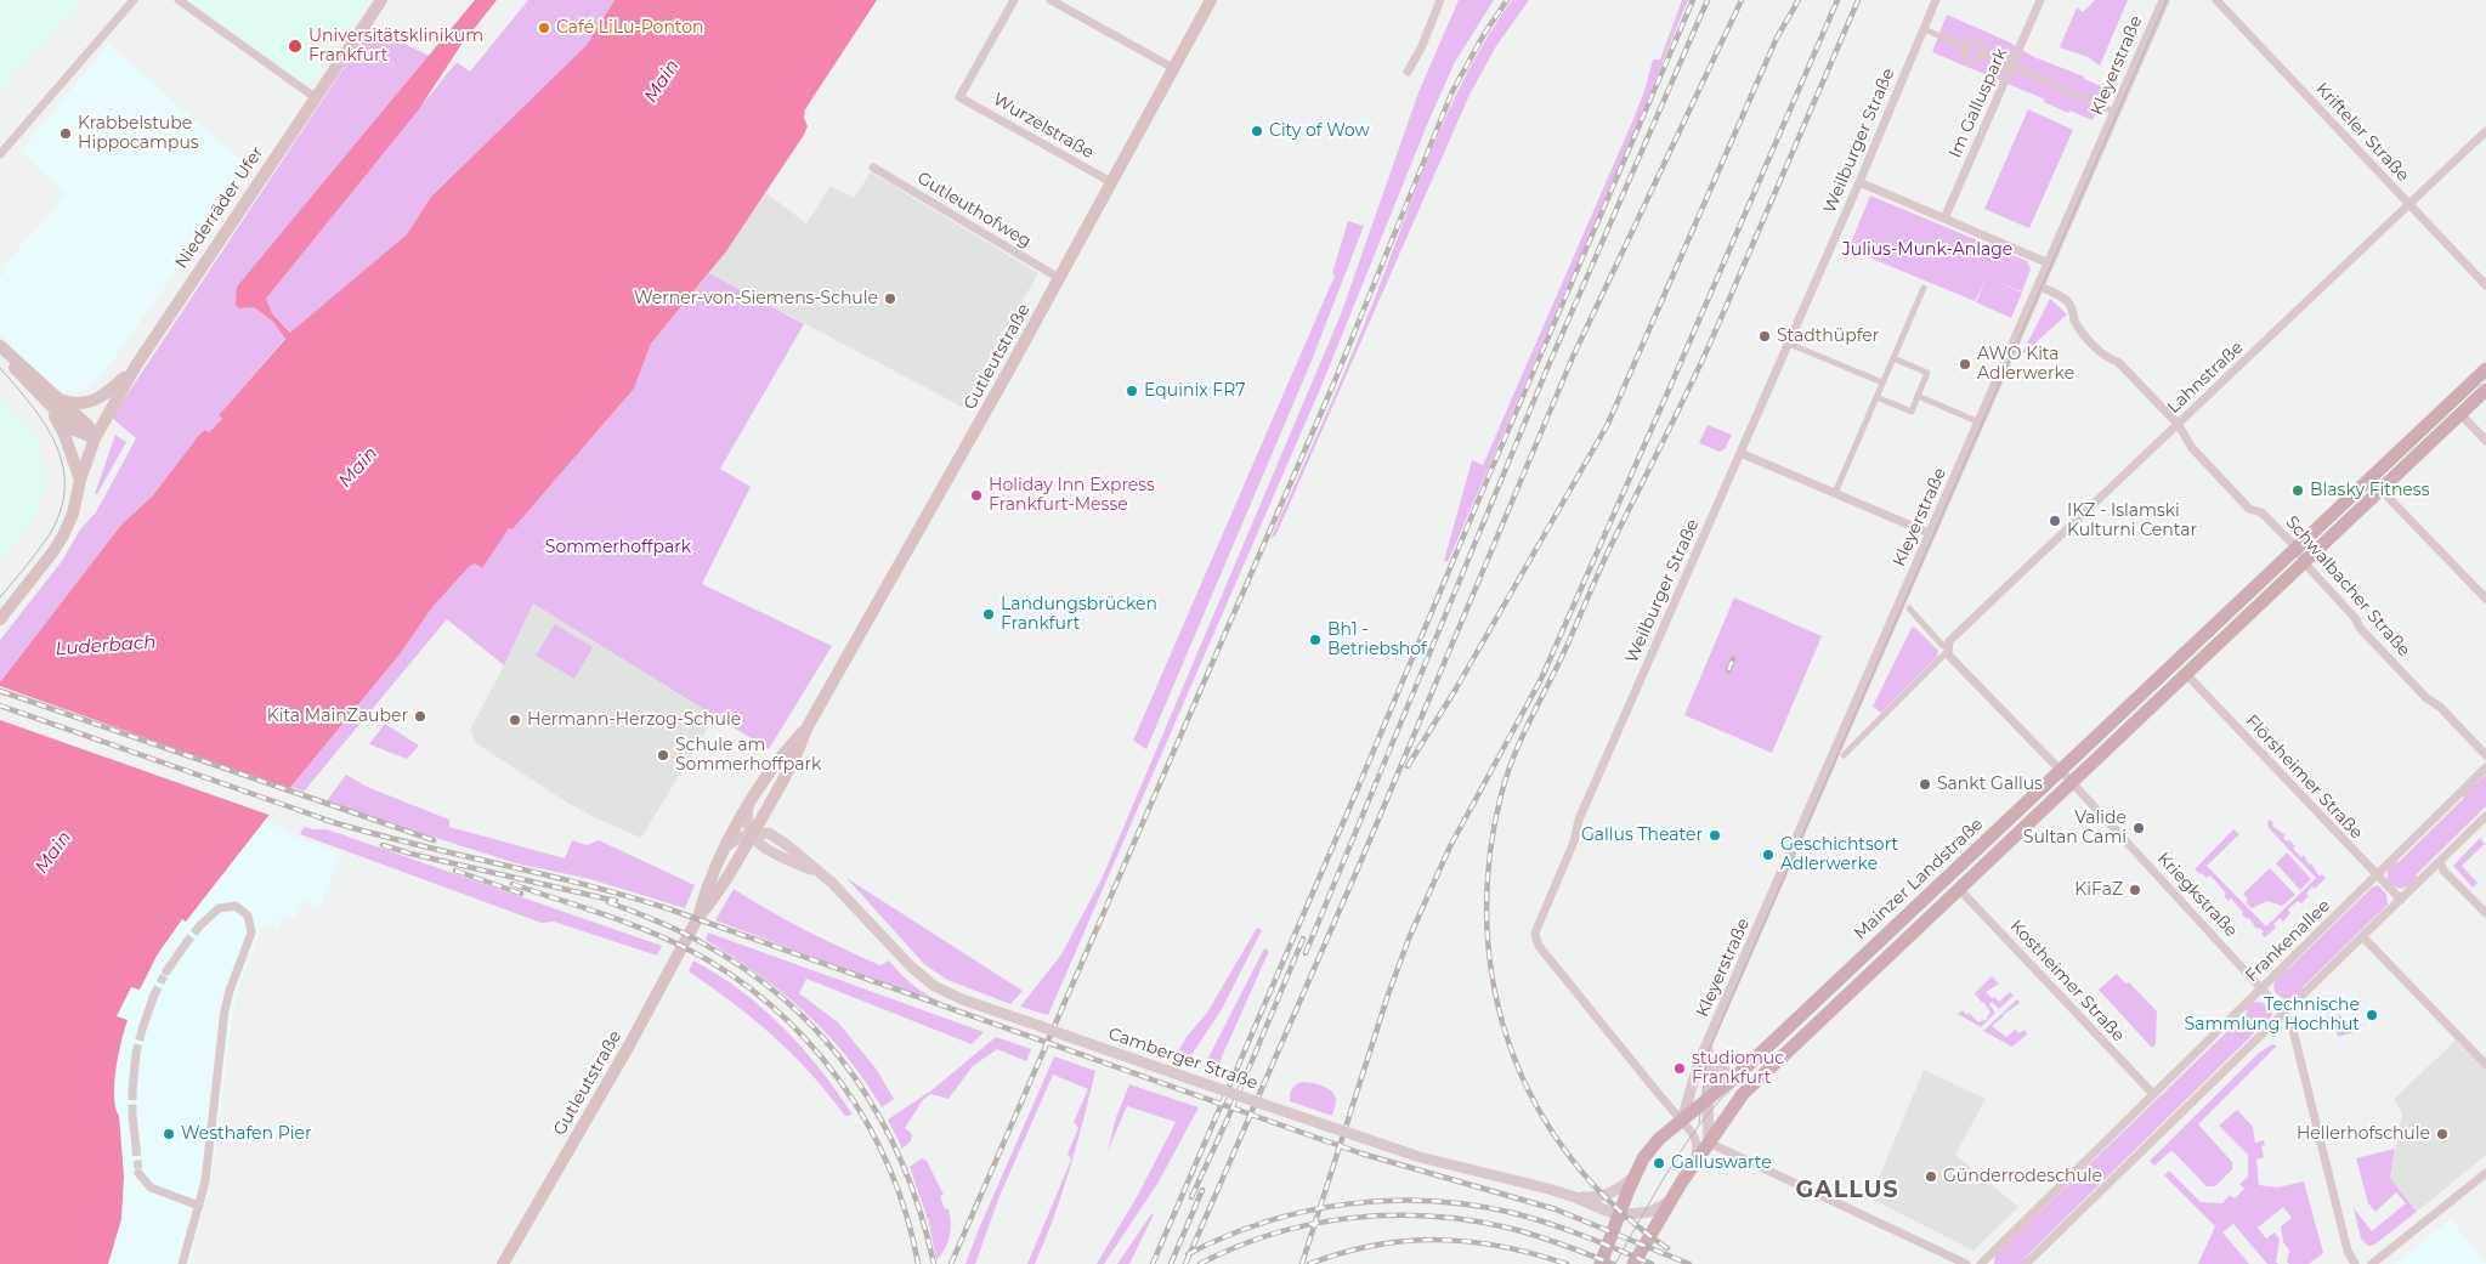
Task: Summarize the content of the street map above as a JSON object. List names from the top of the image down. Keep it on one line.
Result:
{"streets":{"main road":["Niederräder Ufer","Gutleutstraße","Mainzer Landstraße"],"street":["Kleyerstraße","Im Galluspark","Wurzelstraße","Krifteler Straße","Weilburger Straße","Gutleuthofweg","Lahnstraße","Schwalbacher Straße","Flörsheimer Straße","Kriegkstraße","Frankenallee","Kostheimer Straße","Camberger Straße"]},"crossings":[["Kleyerstraße","Weilburger Straße"],["Kleyerstraße","Schwalbacher Straße"],["Kleyerstraße","Mainzer Landstraße"],["Wurzelstraße","Gutleutstraße"],["Krifteler Straße","Lahnstraße"],["Weilburger Straße","Mainzer Landstraße"],["Gutleuthofweg","Gutleutstraße"],["Lahnstraße","Schwalbacher Straße"],["Lahnstraße","Kriegkstraße"],["Schwalbacher Straße","Mainzer Landstraße"],["Flörsheimer Straße","Mainzer Landstraße"],["Flörsheimer Straße","Frankenallee"],["Mainzer Landstraße","Kriegkstraße"],["Mainzer Landstraße","Kostheimer Straße"],["Mainzer Landstraße","Camberger Straße"],["Kriegkstraße","Frankenallee"],["Frankenallee","Kostheimer Straße"]],"districts":["GALLUS"],"water":["Main","Luderbach"],"parks":["Julius-Munk-Anlage","Sommerhoffpark"],"places":["Café LiLu-Ponton","Universitätsklinikum Frankfurt","City of Wow","Krabbelstube Hippocampus","Werner-von-Siemens-Schule","Stadthüpfer","AWO Kita Adlerwerke","Equinix FR7","Blasky Fitness","Holiday Inn Express Frankfurt-Messe","IKZ - Islamski Kulturni Centar","Landungsbrücken Frankfurt","Bh1 - Betriebshof","Kita MainZauber","Hermann-Herzog-Schule","Schule am Sommerhoffpark","Sankt Gallus","Valide Sultan Cami","Gallus Theater","Geschichtsort Adlerwerke","KiFaZ","Technische Sammlung Hochhut","studiomuc Frankfurt","Westhafen Pier","Hellerhofschule","Galluswarte","Günderrodeschule"]}
